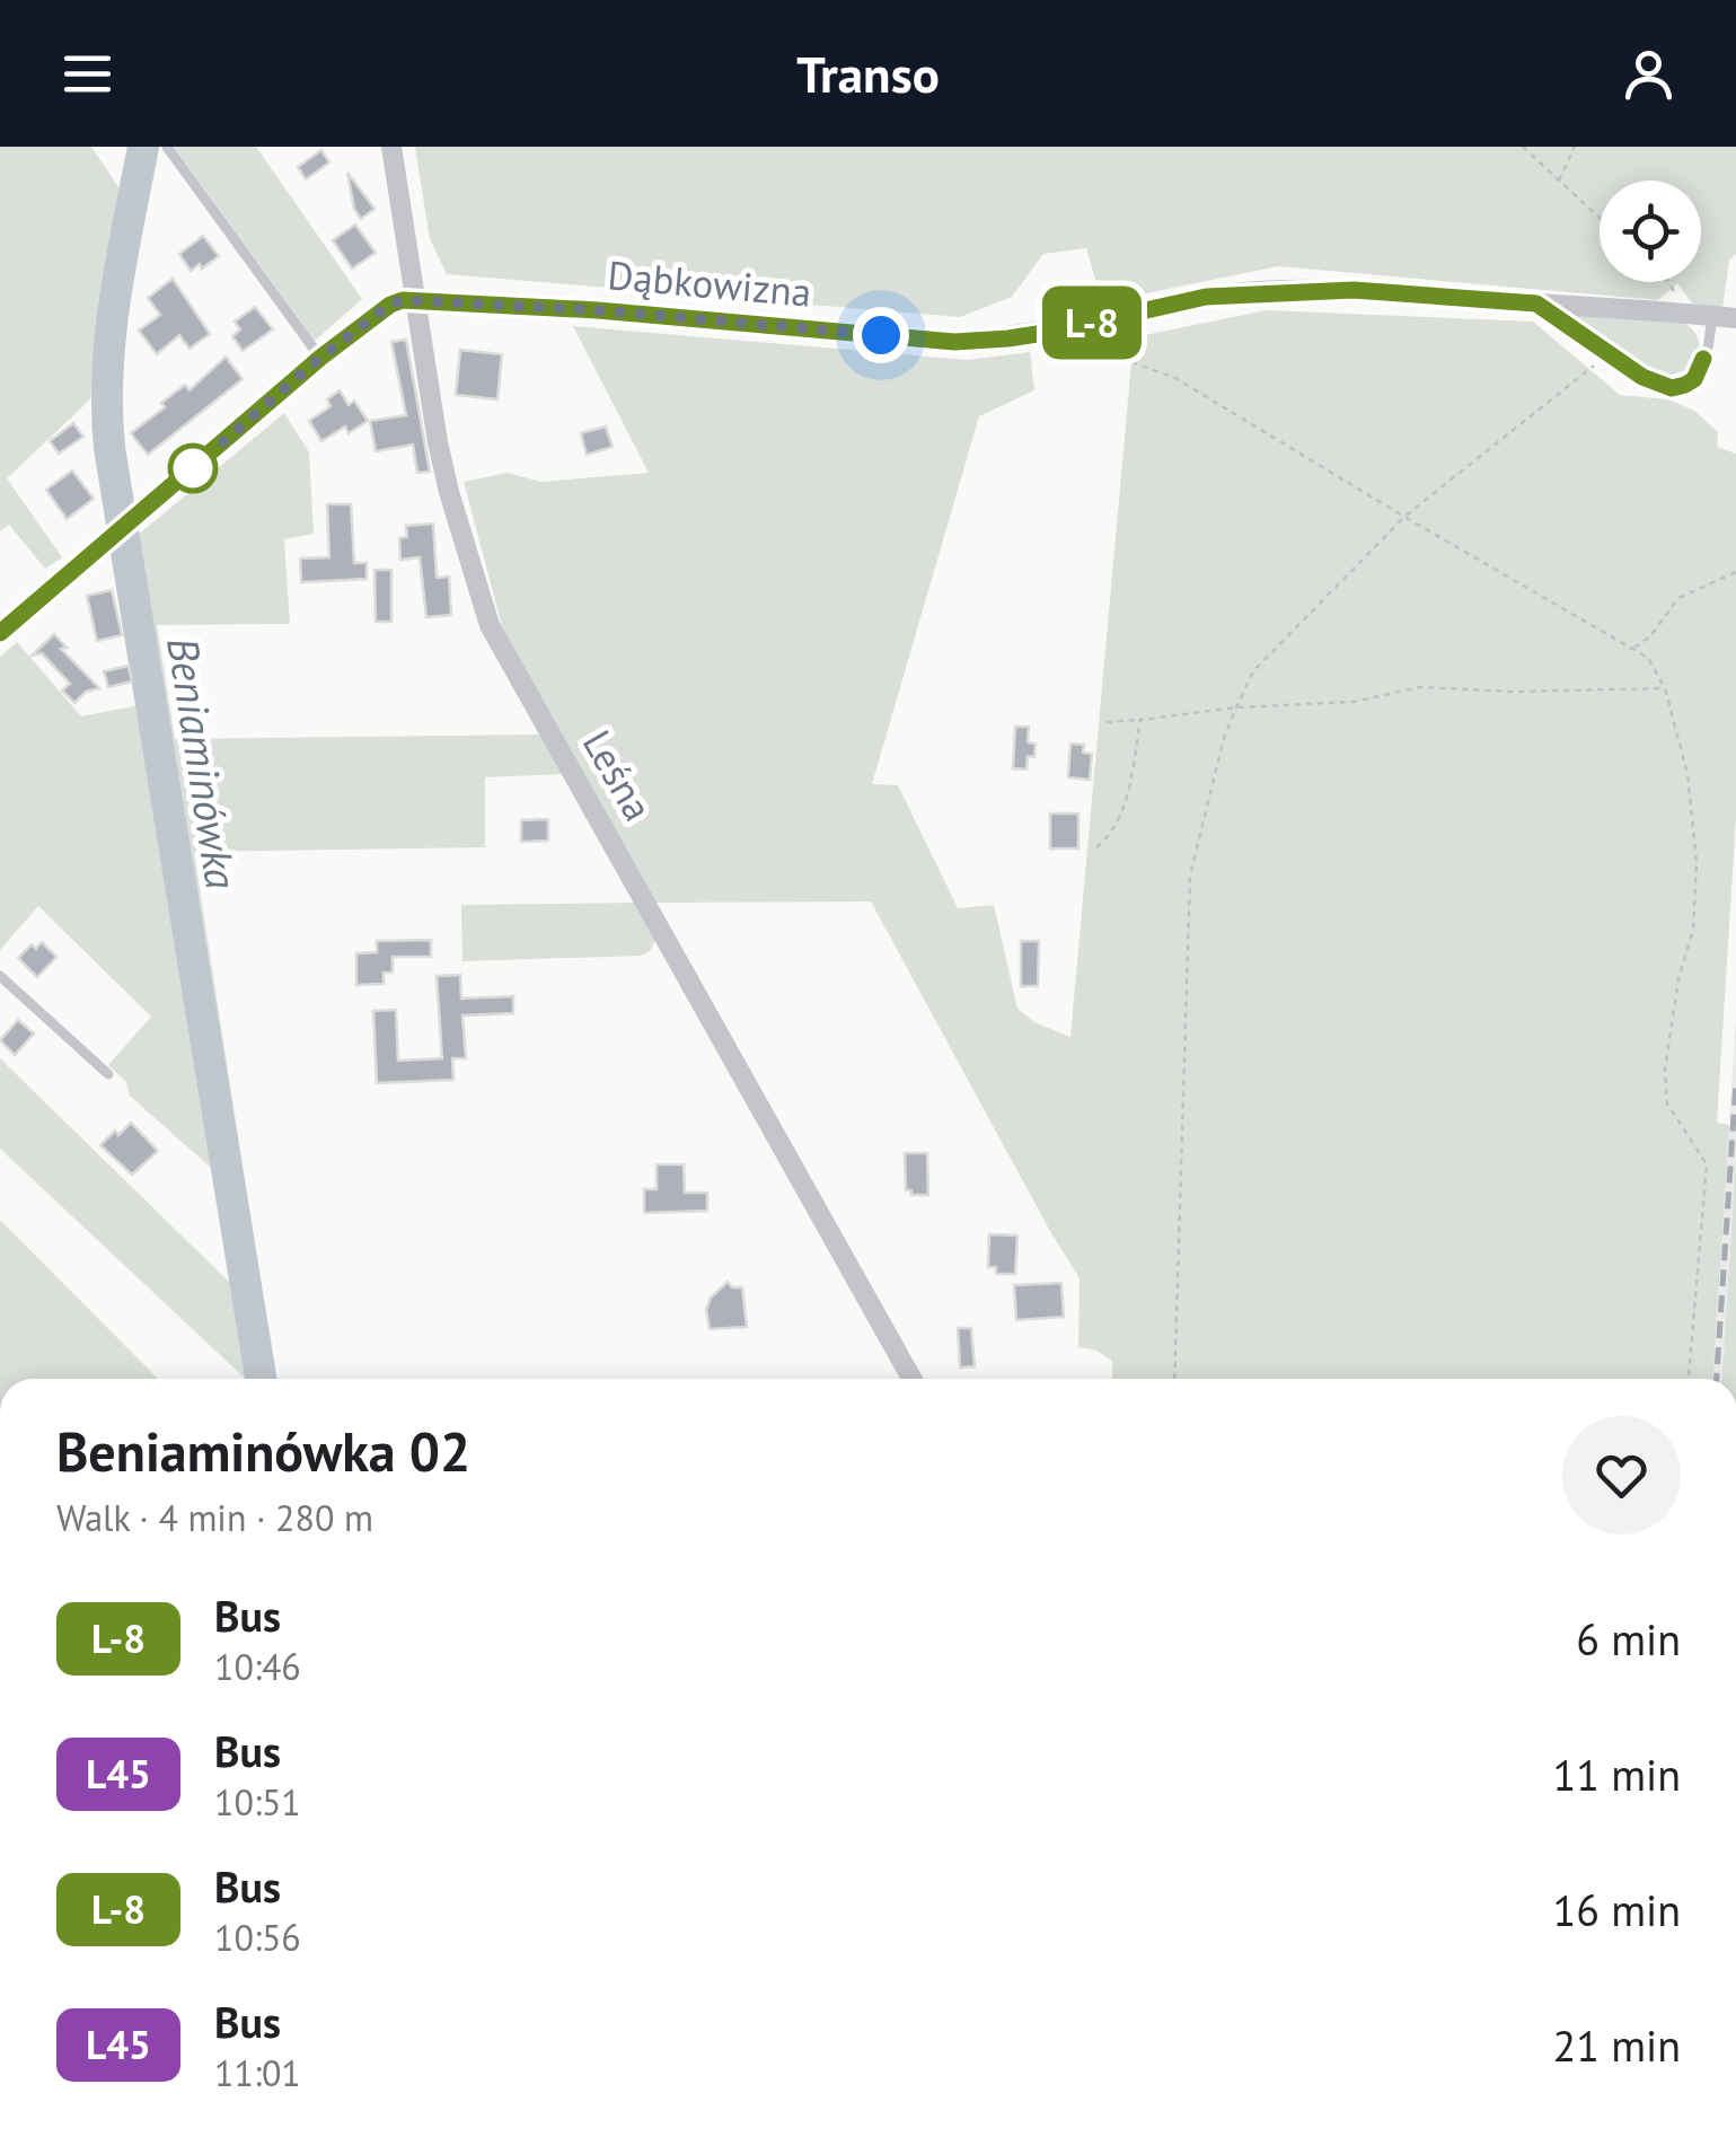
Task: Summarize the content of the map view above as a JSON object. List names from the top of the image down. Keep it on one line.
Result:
{"streets":{"street":["Dąbkowizna","Leśna"]},"crossings":[["Dąbkowizna","Leśna"]],"water":["Beniaminówka"],"lines":["bus line L-8"],"page":{"header":"Transo","on_map":"L-8","heading":["Beniaminówka 02","Walk · 4 min · 280 m"],"list":[{"mark":"L-8","name":"Bus","note":"10:46","value":"6 min"},{"mark":"L45","name":"Bus","note":"10:51","value":"11 min"},{"mark":"L-8","name":"Bus","note":"10:56","value":"16 min"},{"mark":"L45","name":"Bus","note":"11:01","value":"21 min"}]}}
